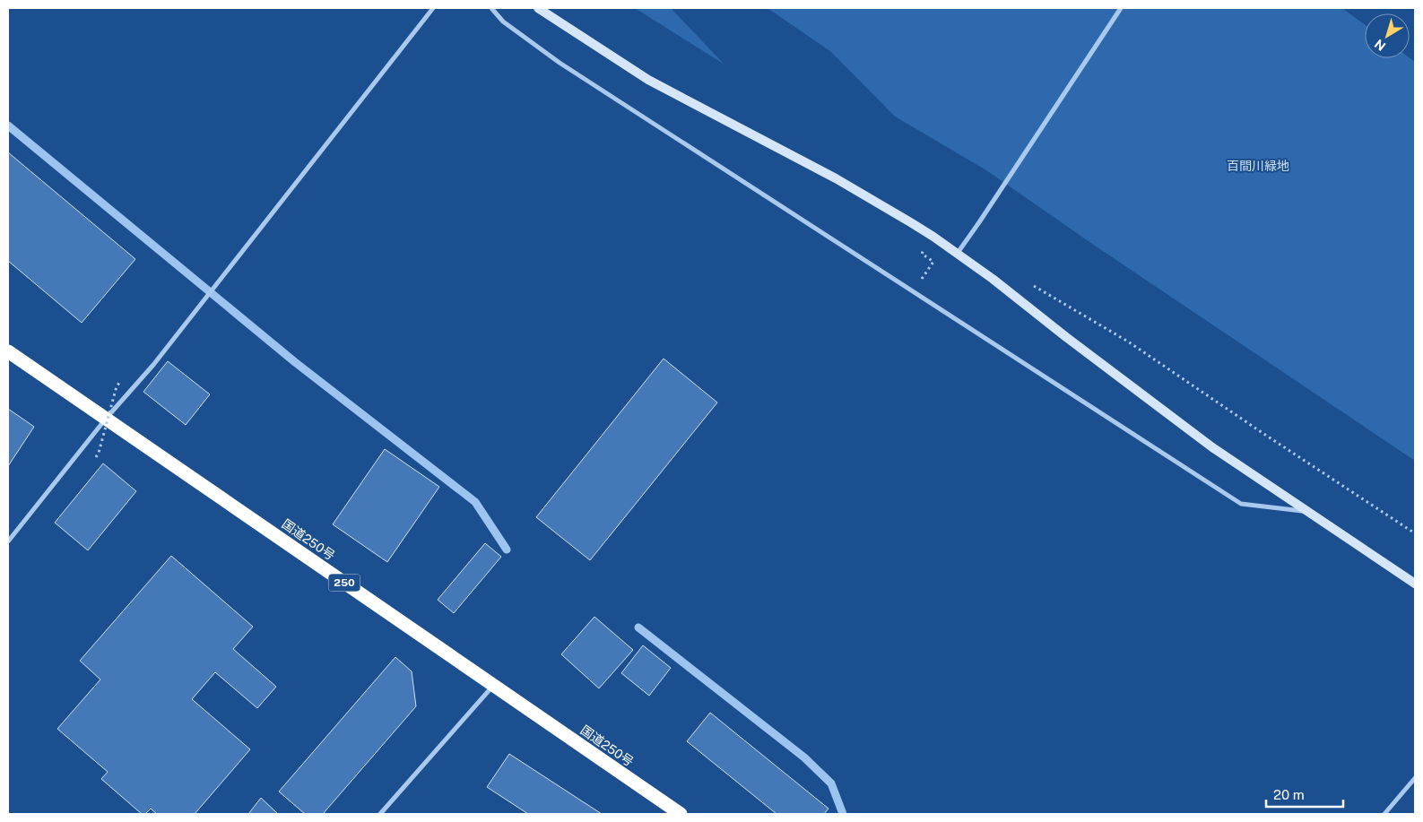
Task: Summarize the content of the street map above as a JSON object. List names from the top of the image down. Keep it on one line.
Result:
{"streets":{"highway":["国道250号","250"]},"parks":["百間川緑地"],"scale_bar":"20 m","north":"bottom left"}
